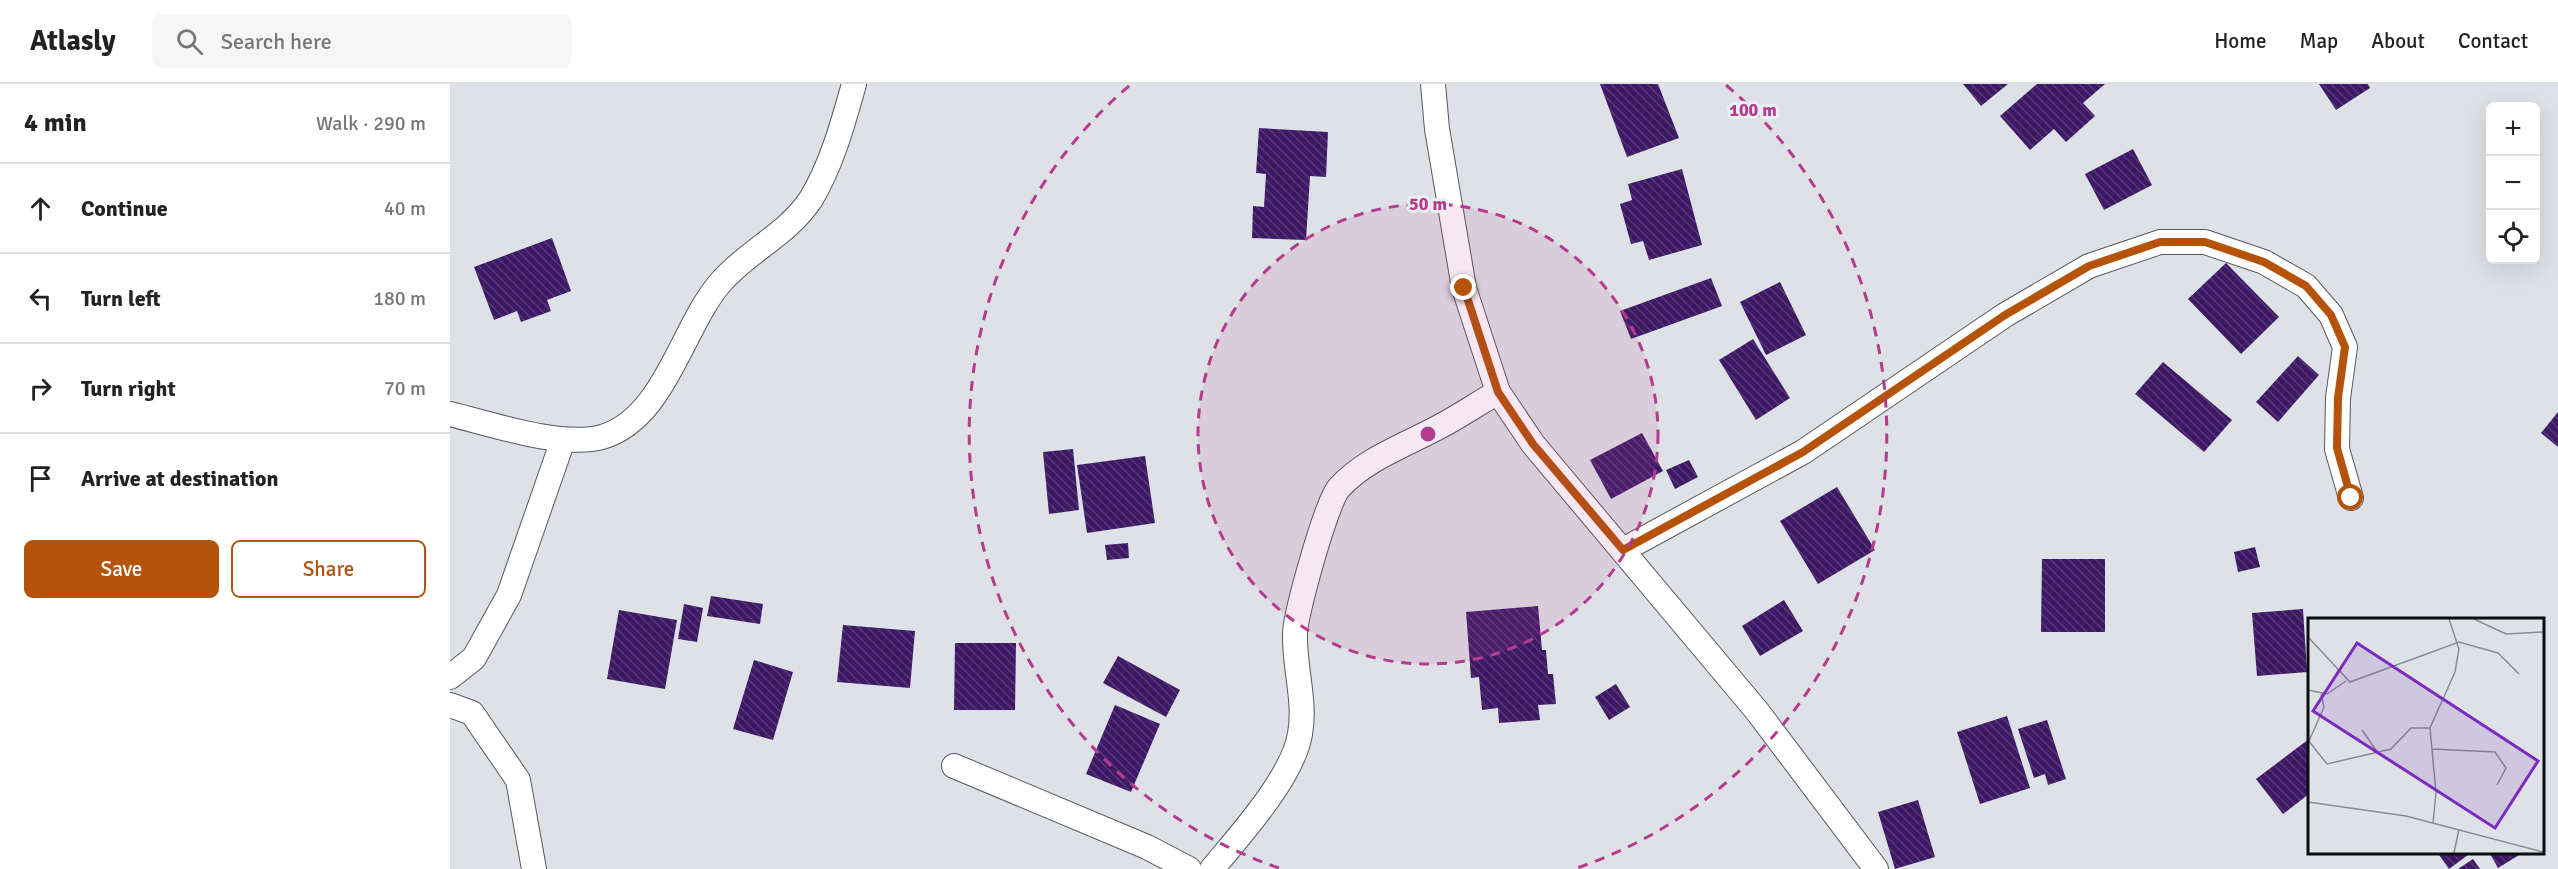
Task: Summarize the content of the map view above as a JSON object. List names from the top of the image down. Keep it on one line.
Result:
{"page":{"header":"Atlasly","search":"Search here","nav":["Home","Map","About","Contact"],"heading":["4 min","Walk · 290 m"],"map_buttons":["+","−"],"list":[["Continue","40 m"],["Turn left","180 m"],["Turn right","70 m"],"Arrive at destination"],"buttons":["Save","Share"]},"rings":["100 m","50 m"]}
